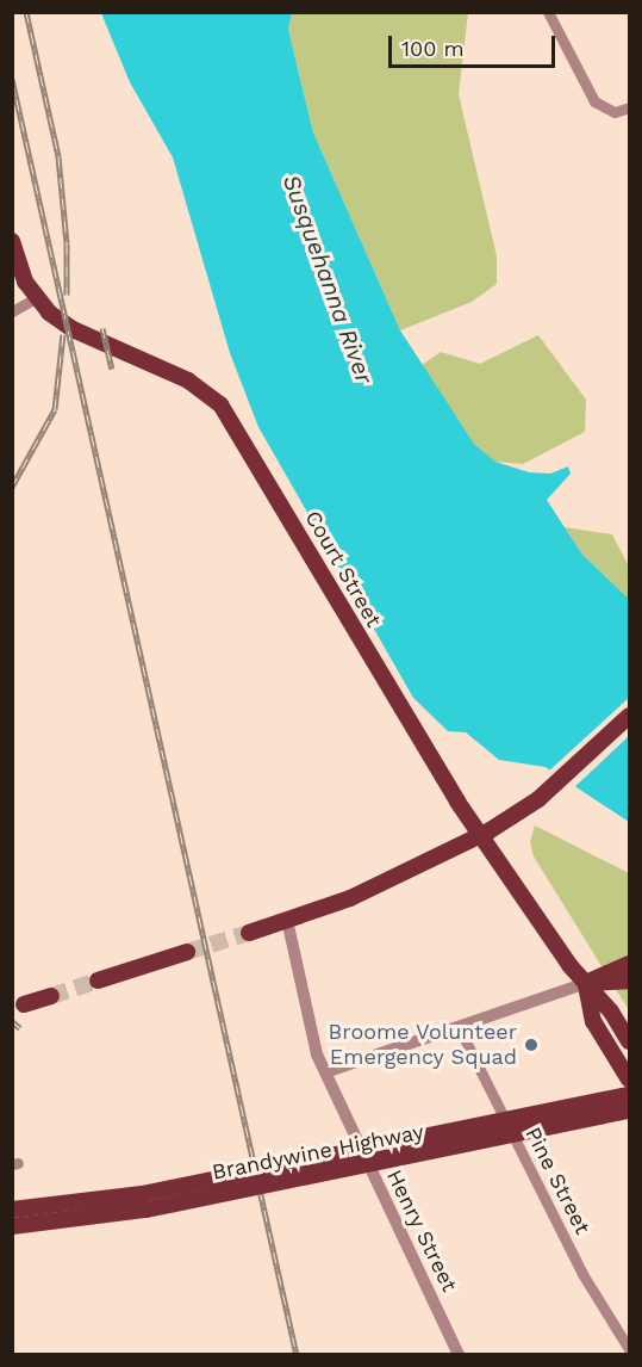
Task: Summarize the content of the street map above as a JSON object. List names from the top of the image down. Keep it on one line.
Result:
{"streets":{"main road":["Court Street","Brandywine Highway"],"street":["Pine Street","Henry Street"]},"water":["Susquehanna River"],"places":["Broome Volunteer Emergency Squad"],"scale_bar":"100 m"}
